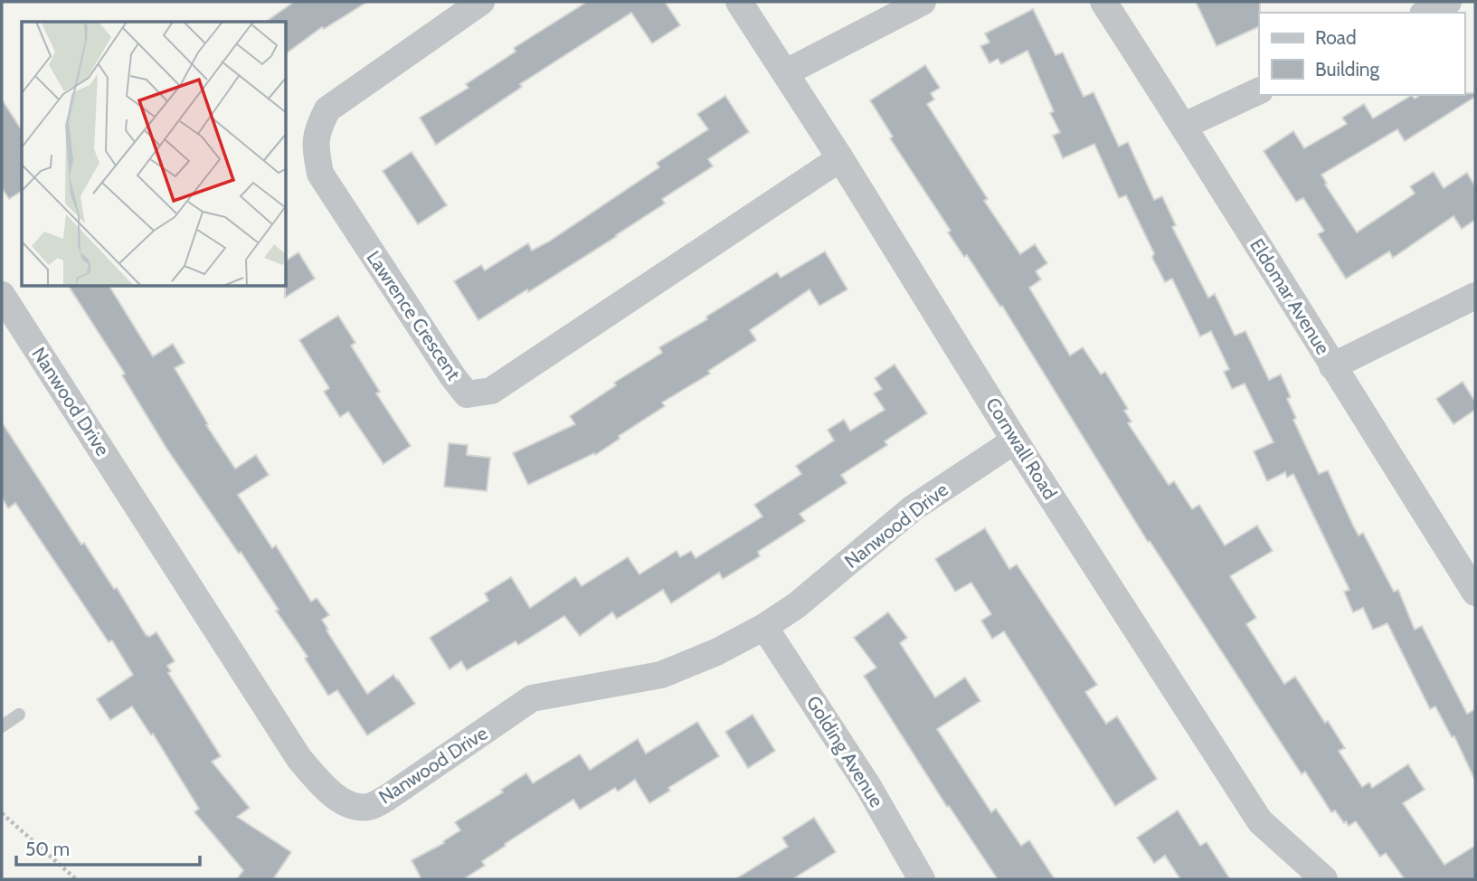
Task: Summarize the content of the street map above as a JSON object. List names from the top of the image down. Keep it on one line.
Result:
{"streets":{"street":["Eldomar Avenue","Lawrence Crescent","Nanwood Drive","Cornwall Road","Golding Avenue"]},"crossings":[["Lawrence Crescent","Cornwall Road"],["Nanwood Drive","Cornwall Road"],["Nanwood Drive","Golding Avenue"]],"legend":["Road","Building"],"scale_bar":"50 m"}
